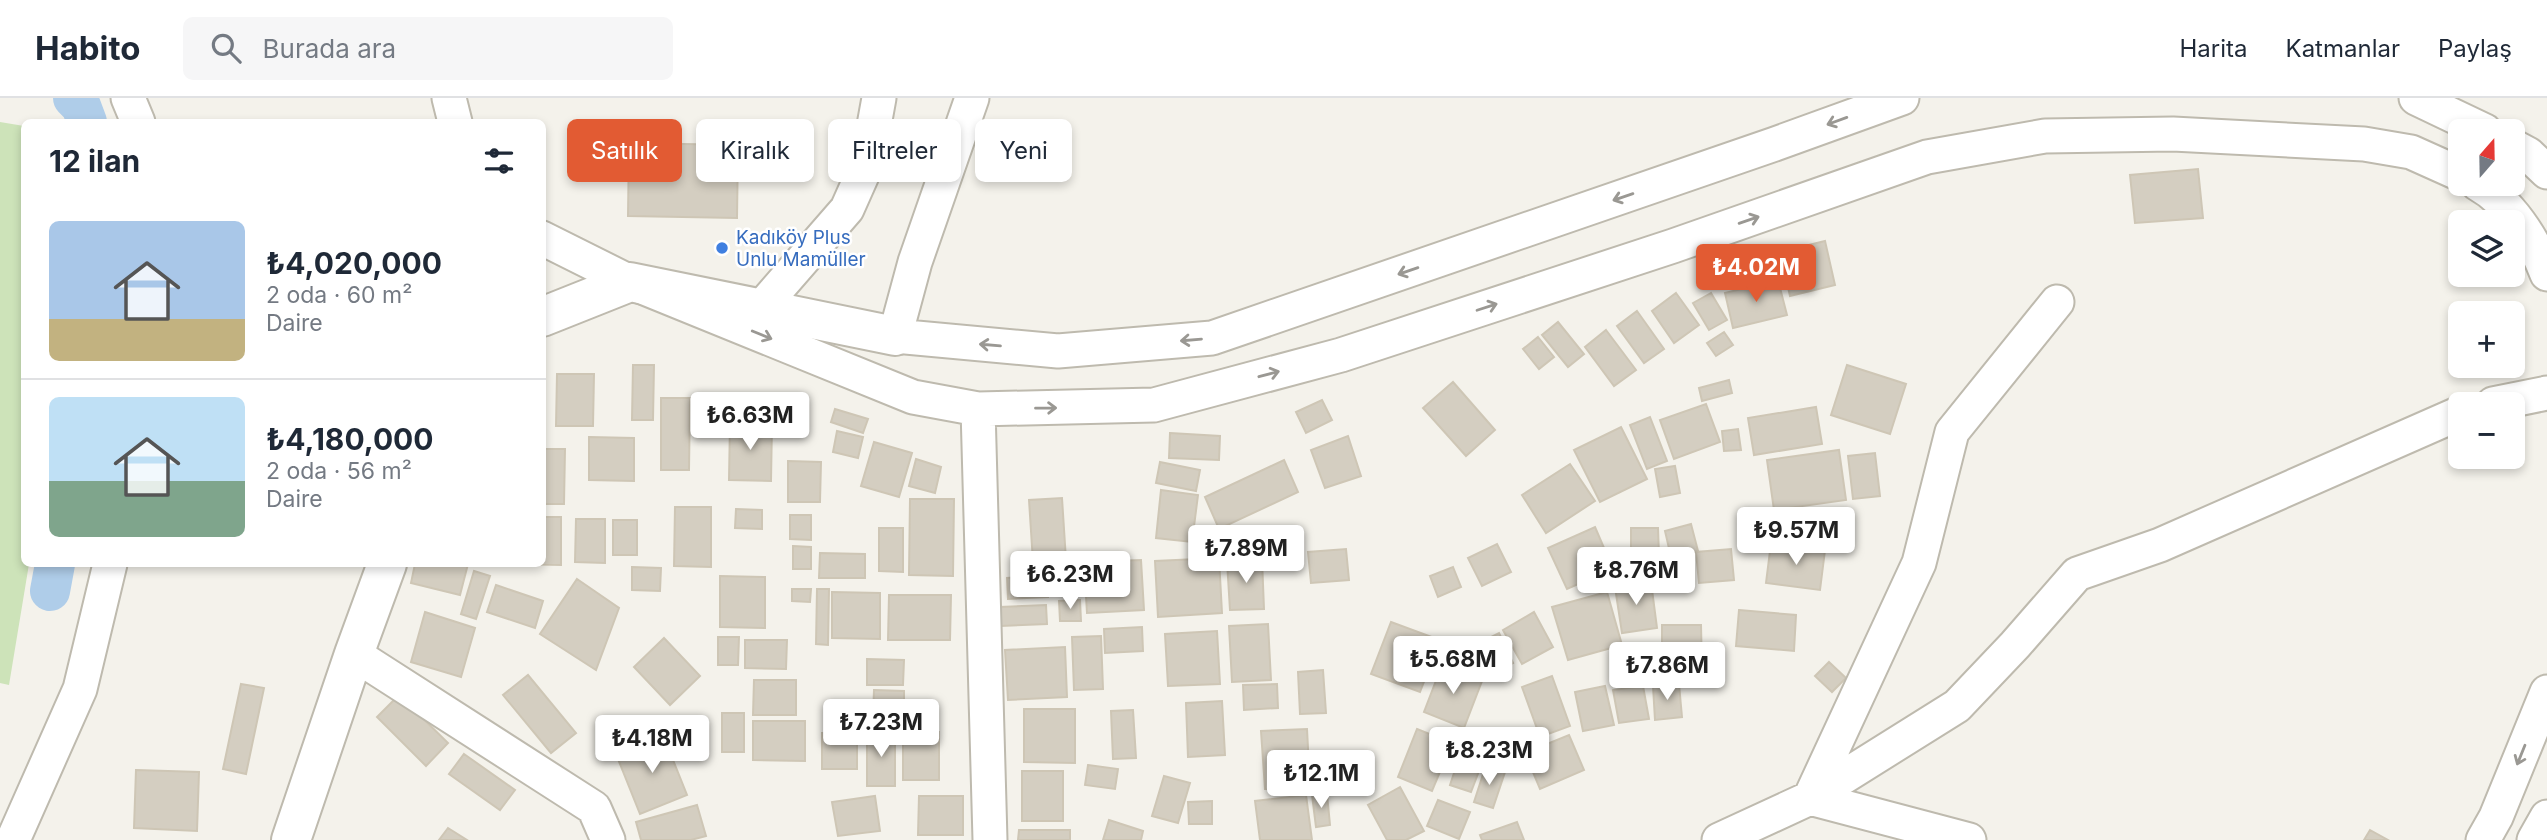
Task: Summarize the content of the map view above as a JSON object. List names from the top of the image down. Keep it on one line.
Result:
{"places":["Kadıköy Plus Unlu Mamüller"],"north":"top","page":{"header":"Habito","search":"Burada ara","nav":["Harita","Katmanlar","Paylaş"],"map_buttons":["+","−"],"chip":["Satılık","Kiralık","Filtreler","Yeni"],"heading":"12 ilan","list":[{"name":"₺4,020,000","note":"2 oda · 60 m² · Daire"},{"name":"₺4,180,000","note":"2 oda · 56 m² · Daire"}],"price":["₺4.02M","₺6.63M","₺9.57M","₺7.89M","₺8.76M","₺6.23M","₺5.68M","₺7.86M","₺7.23M","₺4.18M","₺8.23M","₺12.1M"]}}
